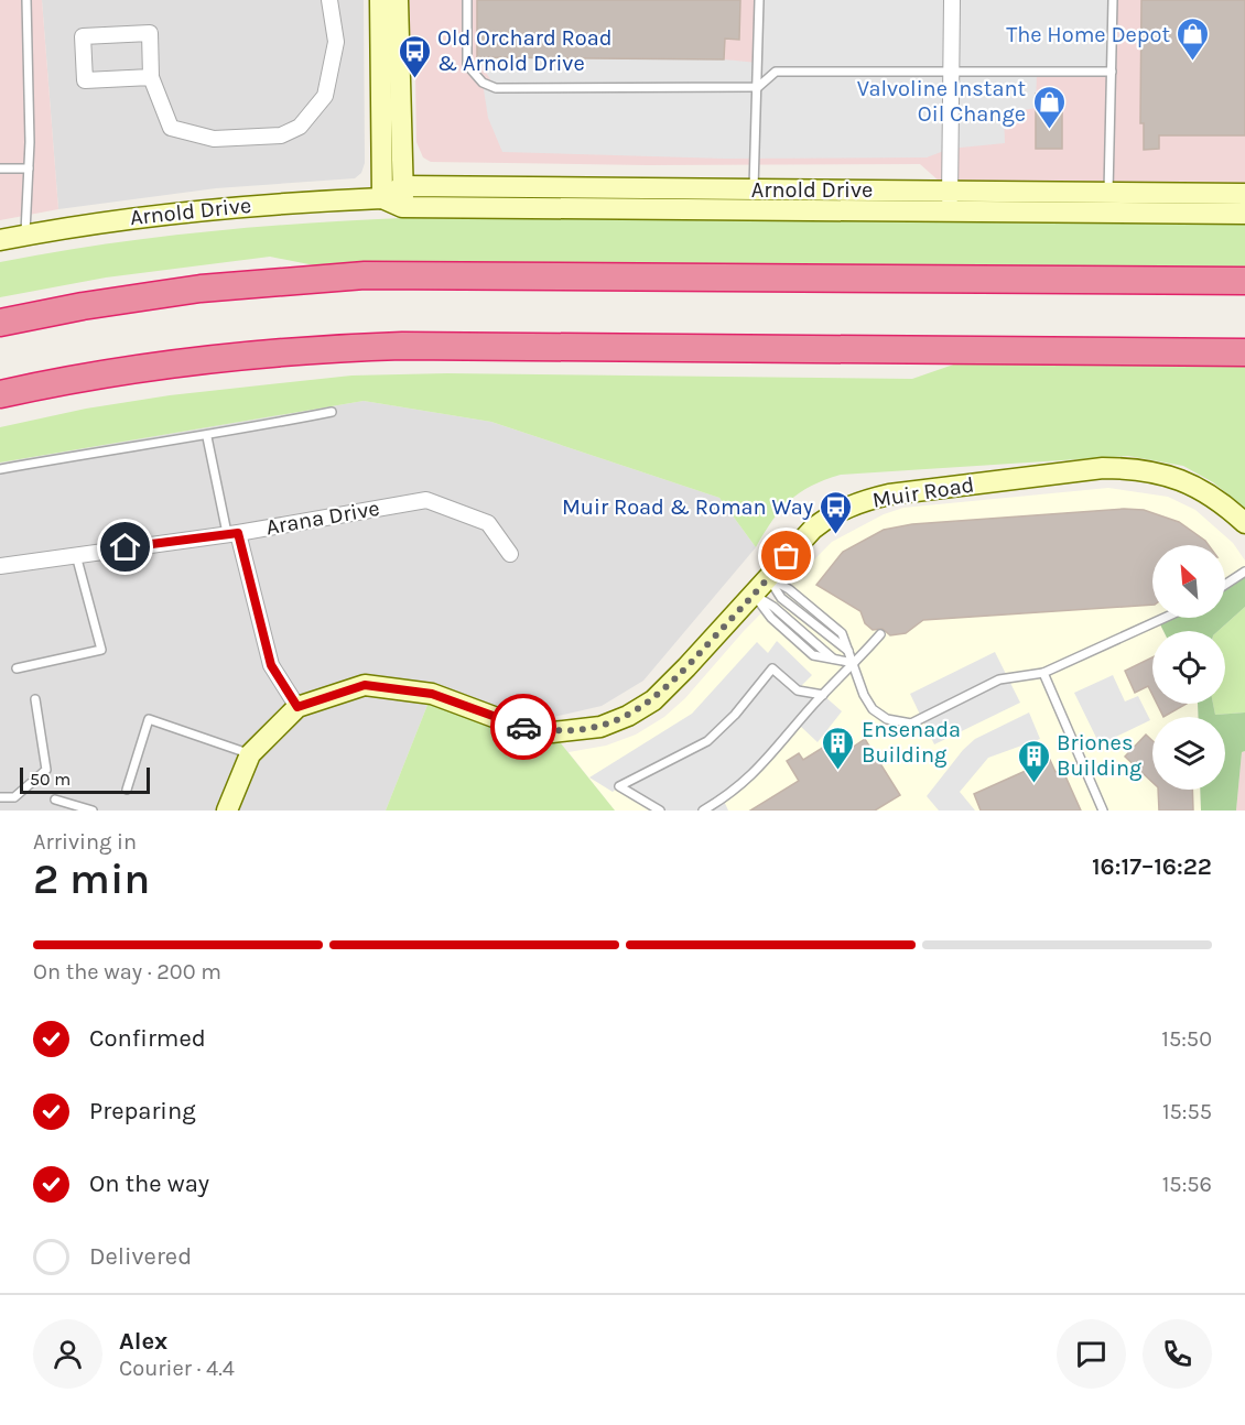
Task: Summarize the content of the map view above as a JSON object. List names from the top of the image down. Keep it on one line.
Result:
{"streets":{"street":["Arnold Drive","Muir Road","Arana Drive"]},"places":{"shop":["The Home Depot","Valvoline Instant Oil Change"],"bus stop":["Old Orchard Road & Arnold Drive","Muir Road & Roman Way"],"building":["Ensenada Building","Briones Building"]},"scale_bar":"50 m","north":"top left","page":{"scale":"50 m","heading":["2 min","Arriving in","16:17–16:22"],"panel":["Alex","Courier · 4.4"],"bar":"On the way · 200 m","list":[["Confirmed","15:50"],["Preparing","15:55"],["On the way","15:56"],"Delivered"]}}
